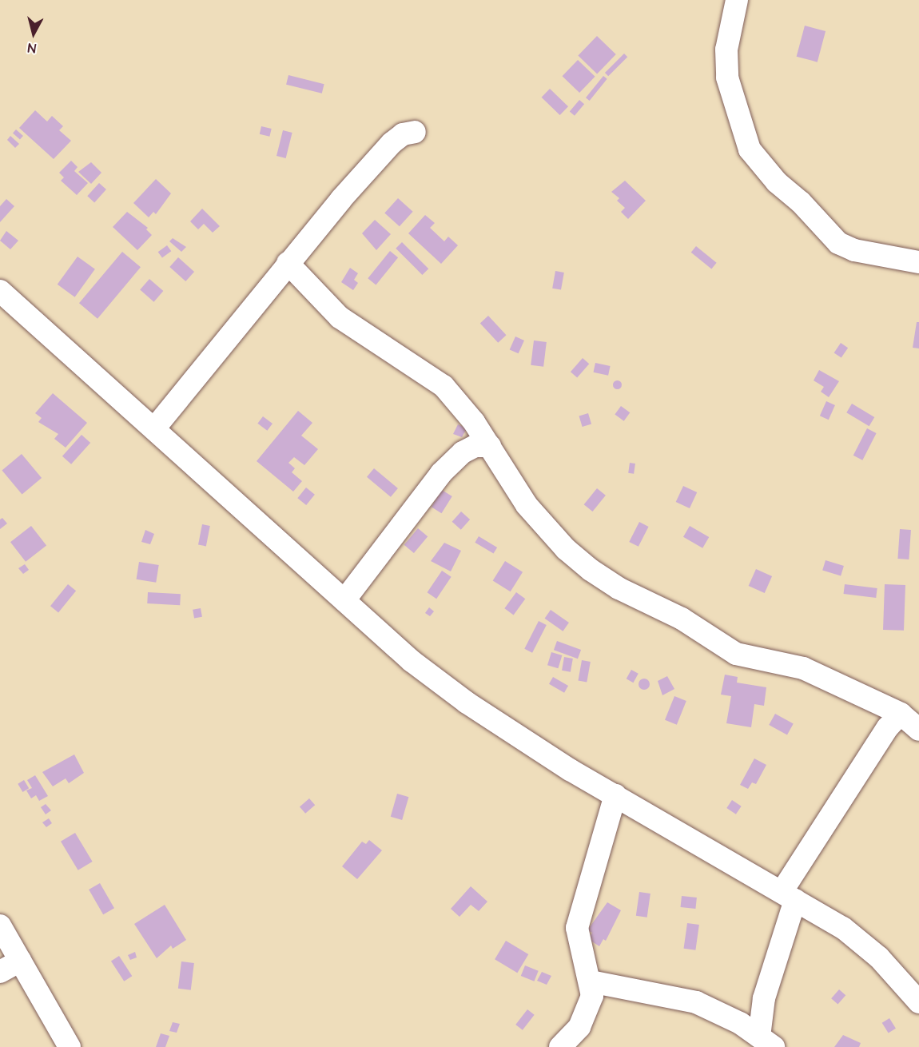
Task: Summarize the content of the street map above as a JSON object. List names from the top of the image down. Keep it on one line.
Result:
{"north":"bottom"}
